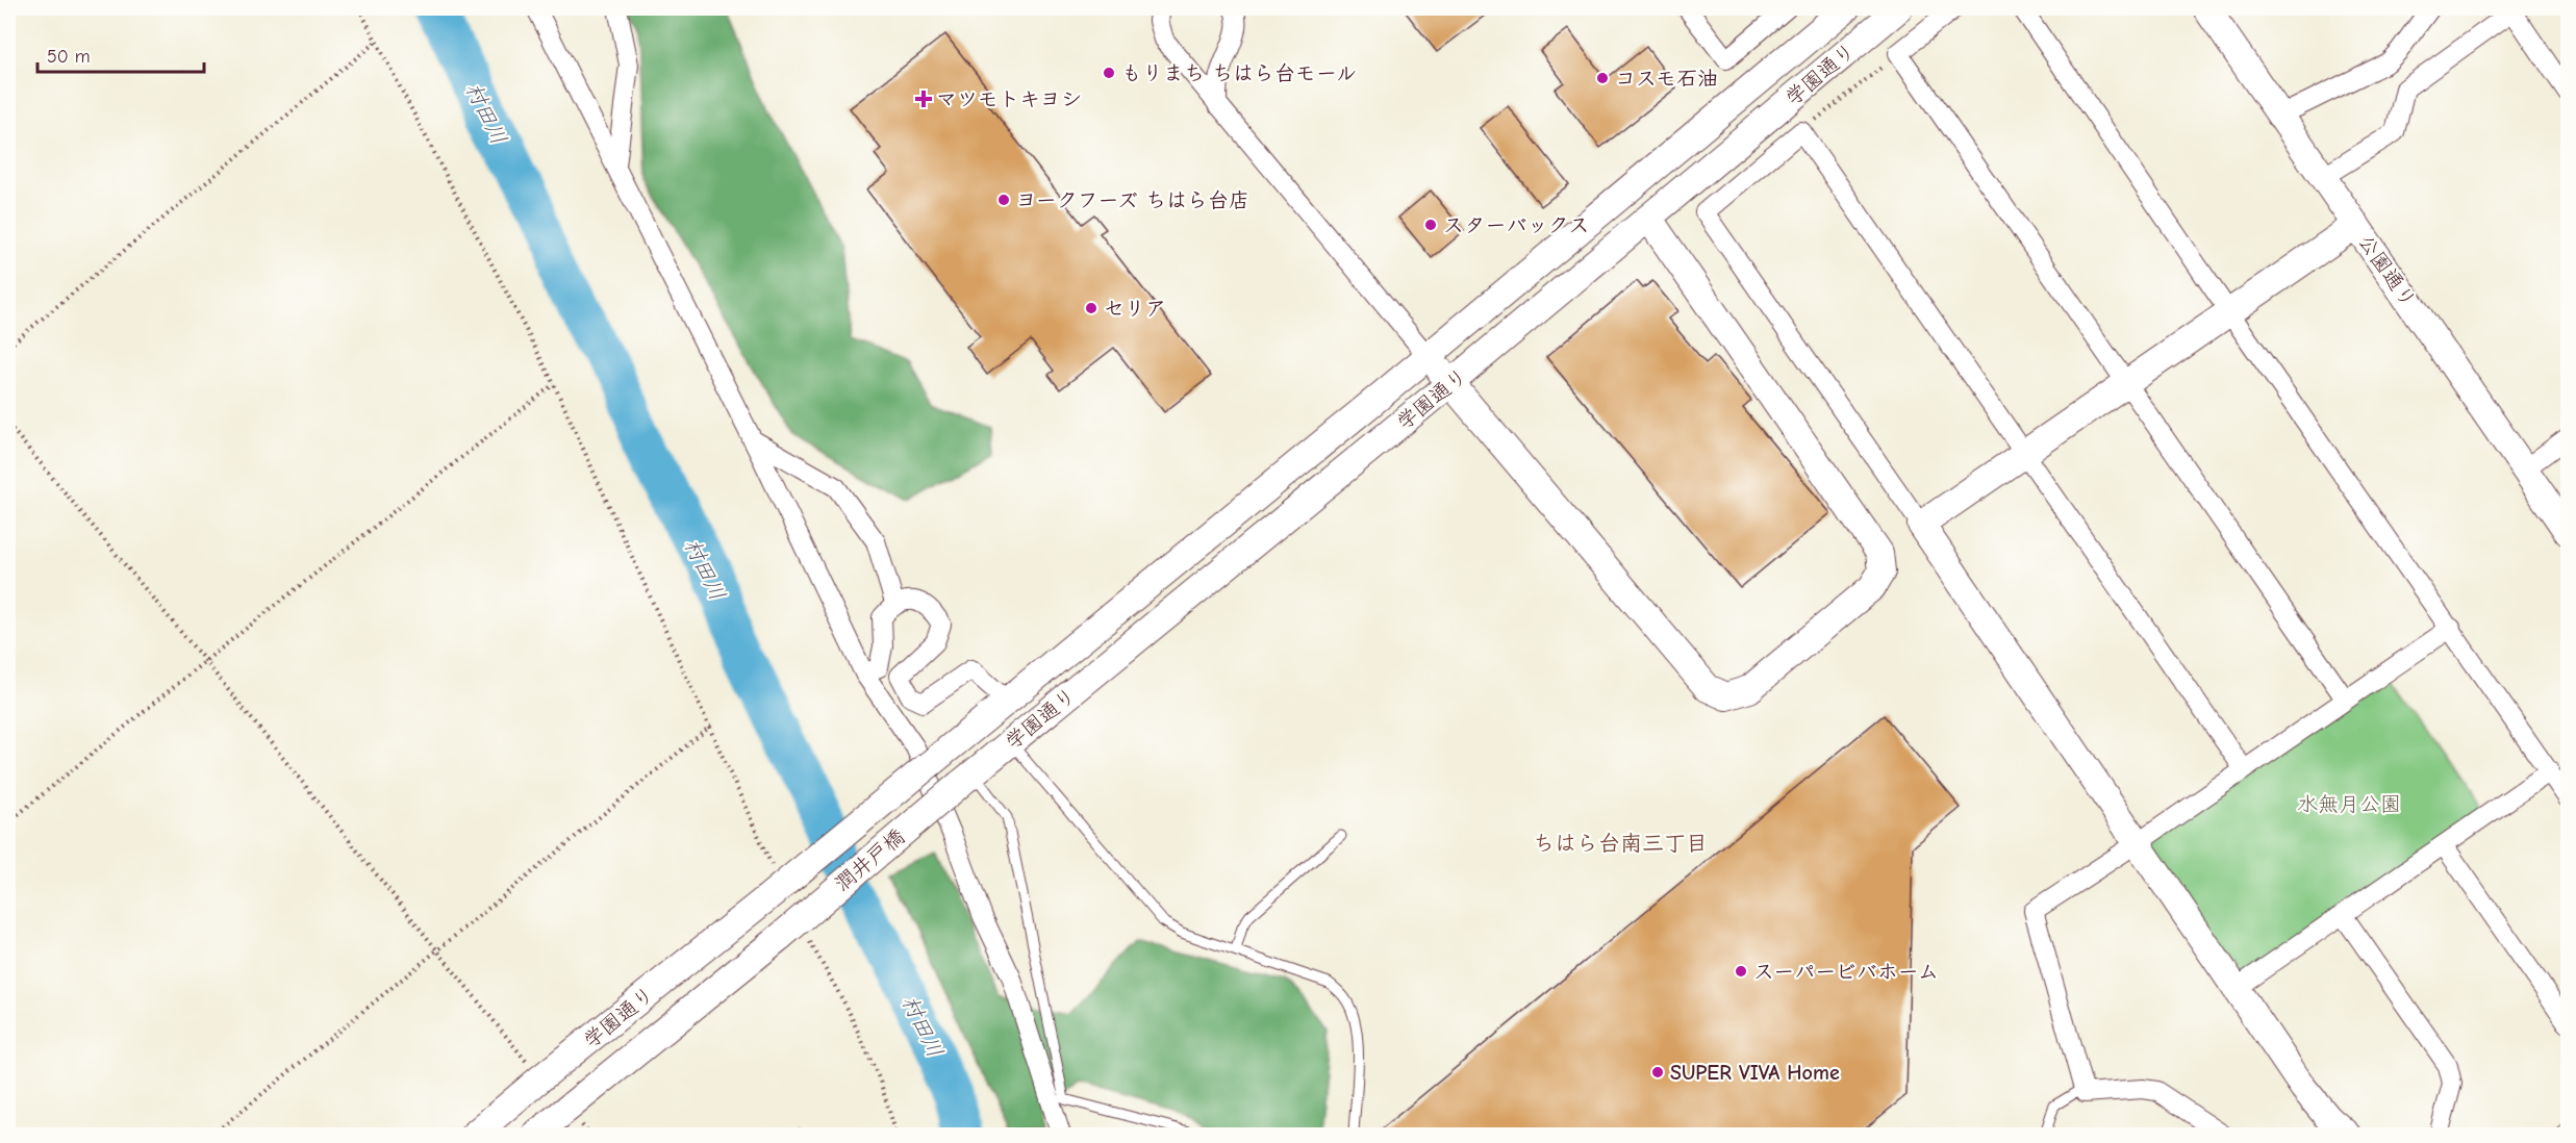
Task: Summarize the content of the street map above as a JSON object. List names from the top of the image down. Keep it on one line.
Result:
{"streets":{"street":["学園通り","公園通り","潤井戸橋"]},"crossings":[["学園通り","潤井戸橋"]],"districts":["ちはら台南三丁目"],"water":["村田川"],"parks":["水無月公園"],"places":{"other":["もりまち ちはら台モール","コスモ石油","ヨークフーズ ちはら台店","スターバックス","セリア","スーパービバホーム","SUPER VIVA Home"],"health":["マツモトキヨシ"]},"scale_bar":"50 m"}
